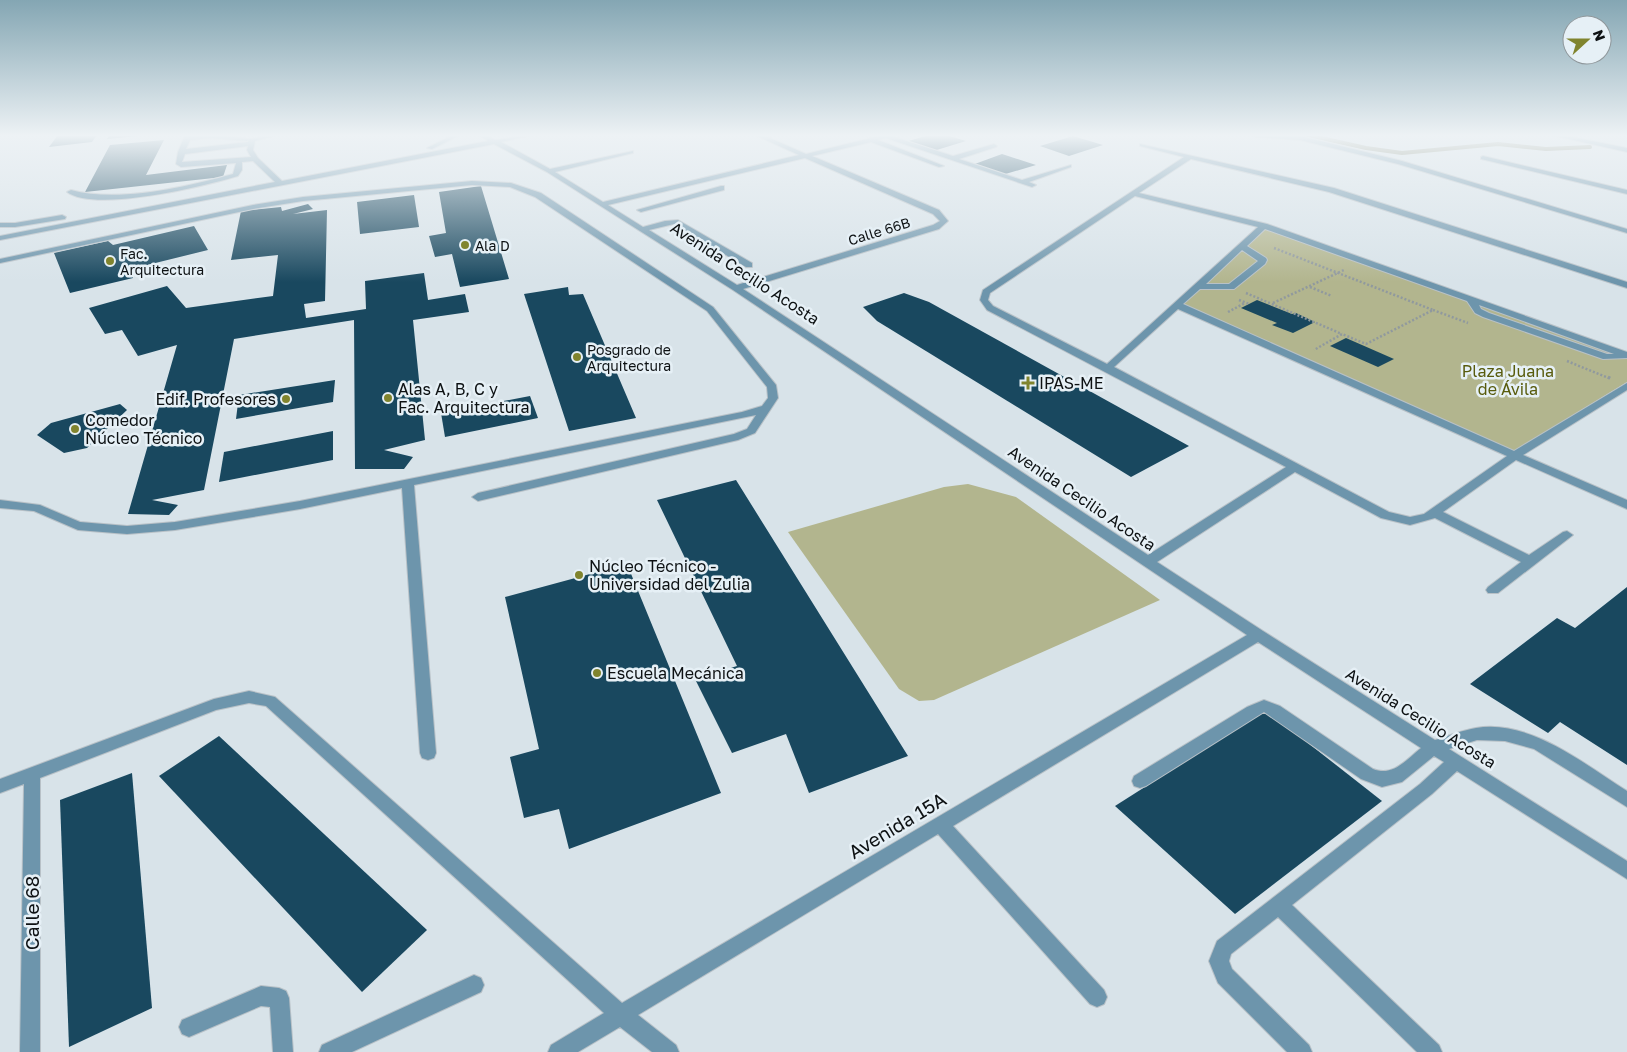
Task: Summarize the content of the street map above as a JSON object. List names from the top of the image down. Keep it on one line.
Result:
{"streets":{"street":["Calle 66B","Avenida Cecilio Acosta","Avenida 15A","Calle 68"]},"crossings":[["Calle 66B","Avenida Cecilio Acosta"],["Avenida Cecilio Acosta","Avenida 15A"]],"parks":["Plaza Juana de Ávila"],"places":{"other":["Ala D","Fac. Arquitectura","Posgrado de Arquitectura","Alas A, B, C y Fac. Arquitectura","Edif. Profesores","Comedor Núcleo Técnico","Núcleo Técnico - Universidad del Zulia","Escuela Mecánica"],"health":["IPAS-ME"]},"north":"right"}
